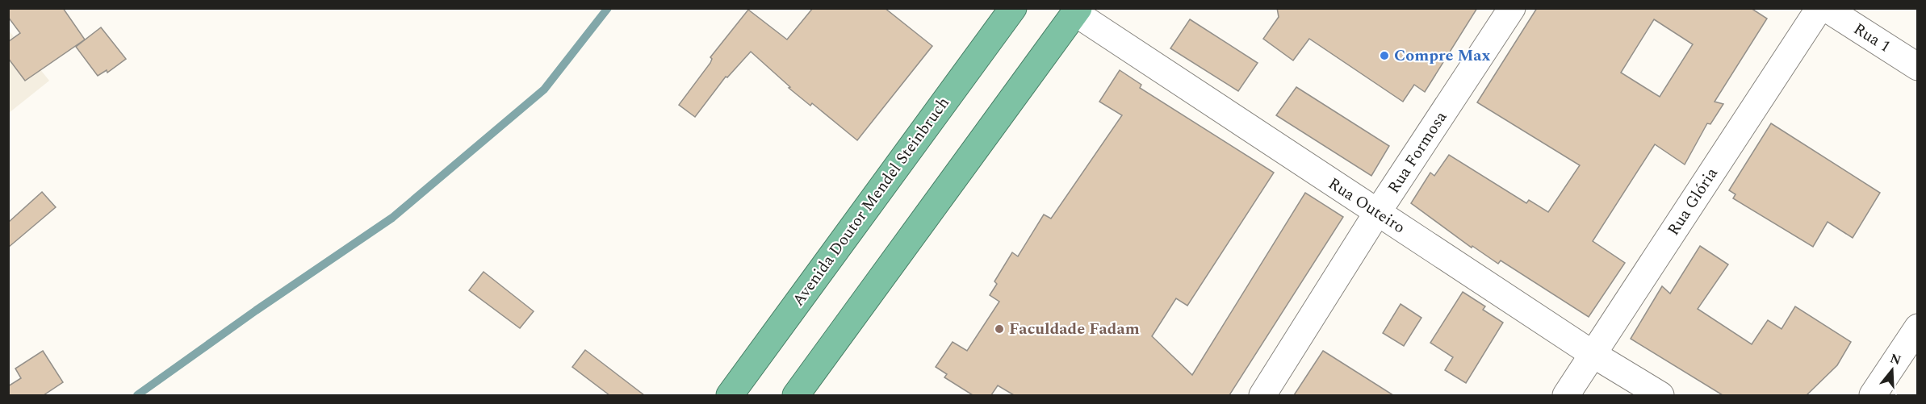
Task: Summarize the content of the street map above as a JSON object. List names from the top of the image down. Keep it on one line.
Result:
{"streets":{"highway":["Avenida Doutor Mendel Steinbruch"],"street":["Rua 1","Rua Formosa","Rua Glória","Rua Outeiro"]},"crossings":[["Rua Formosa","Rua Outeiro"],["Rua Glória","Rua Outeiro"]],"places":["Compre Max","Faculdade Fadam"],"north":"top"}
